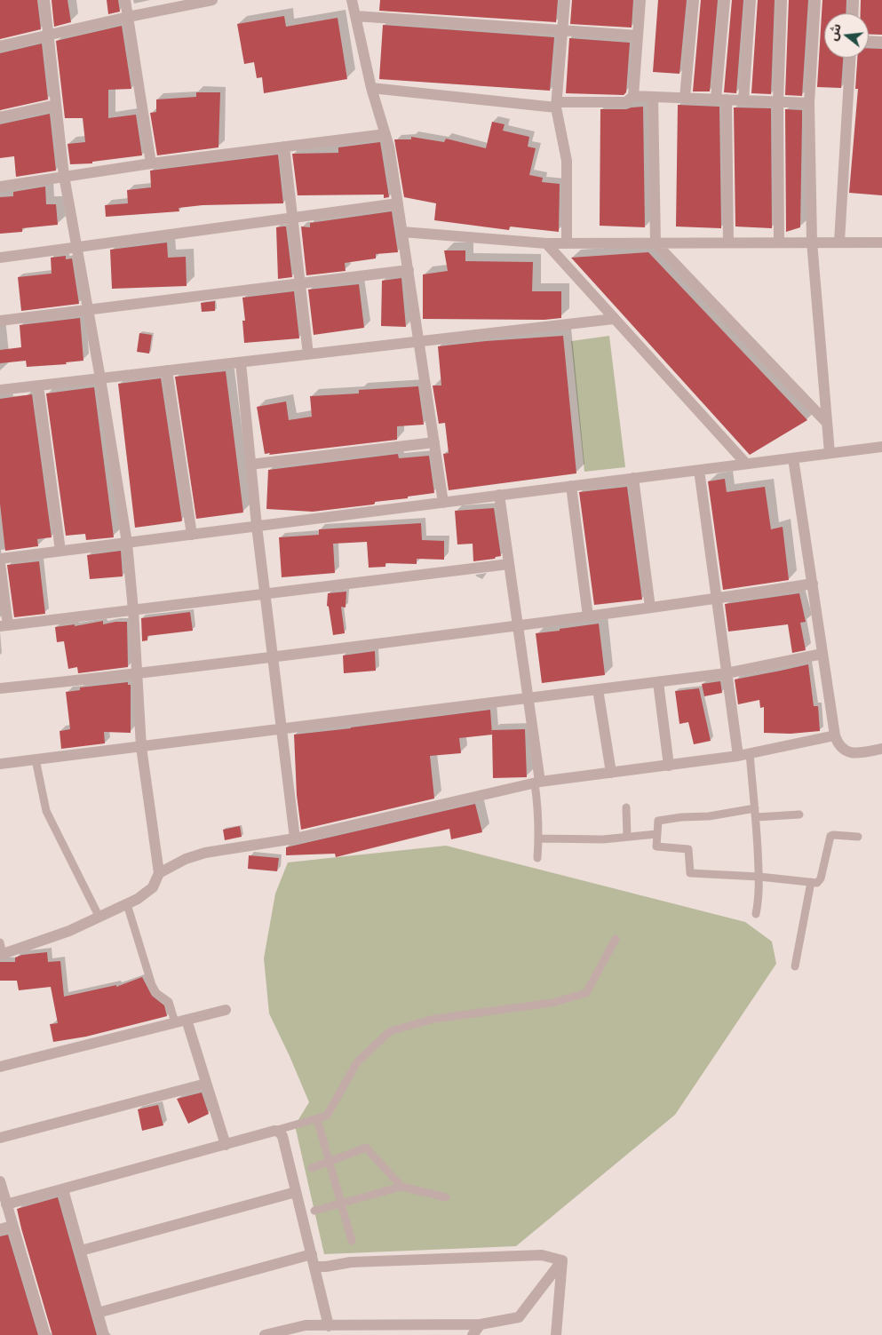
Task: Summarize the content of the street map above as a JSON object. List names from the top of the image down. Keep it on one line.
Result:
{"north":"left"}
